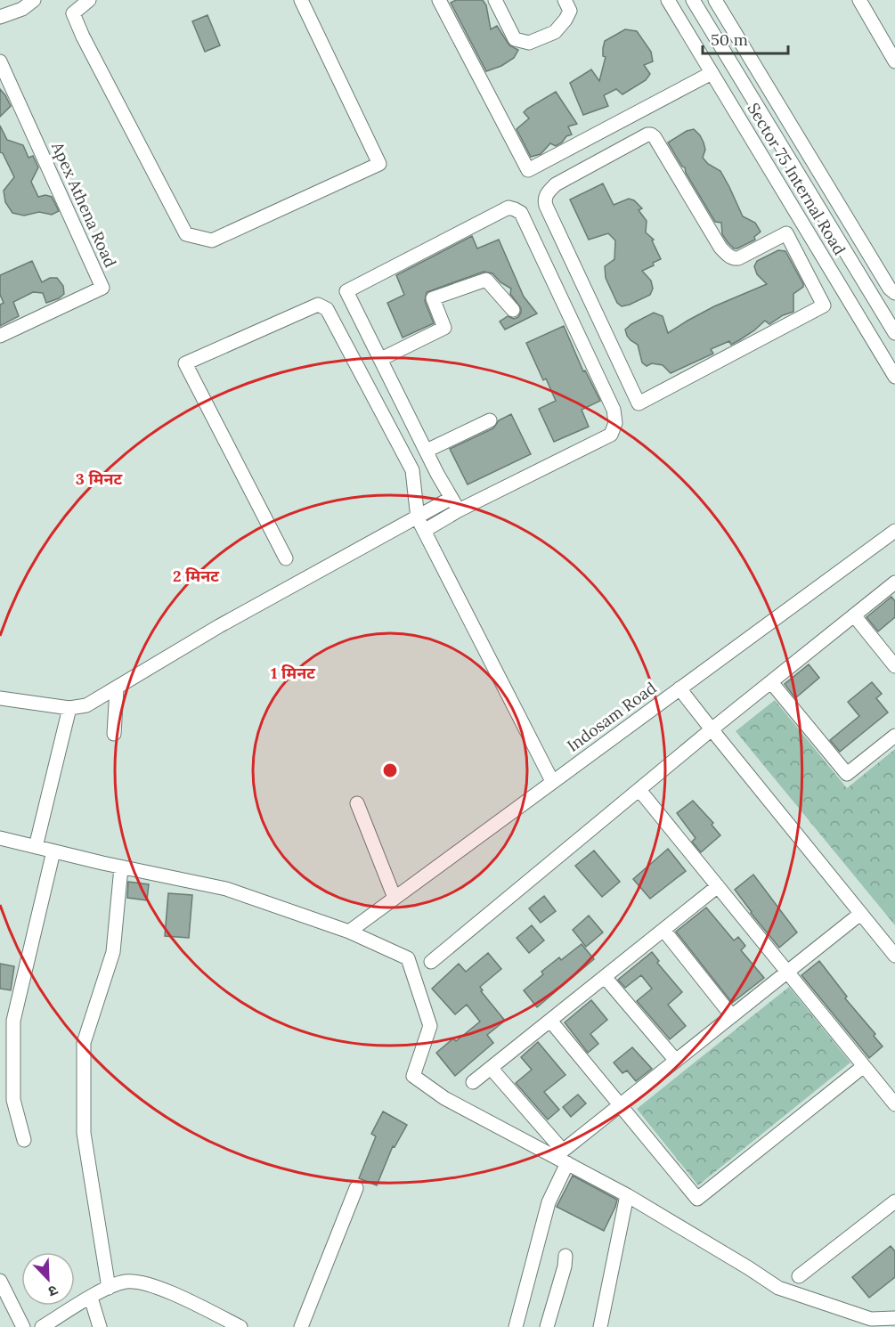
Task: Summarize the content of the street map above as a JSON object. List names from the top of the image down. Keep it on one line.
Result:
{"streets":{"street":["Sector 75 Internal Road","Apex Athena Road","Indosam Road"]},"scale_bar":"50 m","north":"bottom right","rings":["3 मिनट","2 मिनट","1 मिनट"]}
